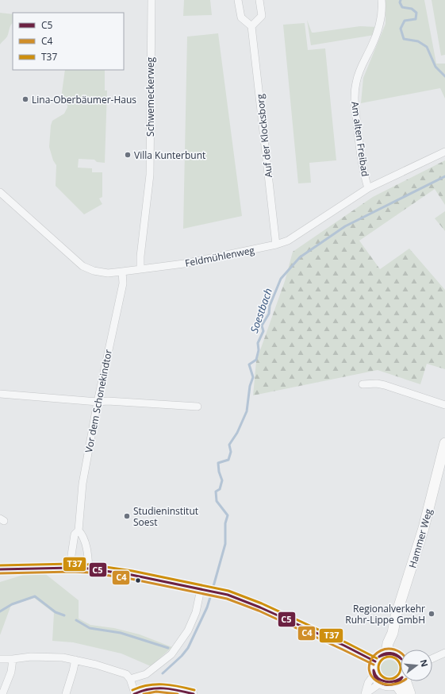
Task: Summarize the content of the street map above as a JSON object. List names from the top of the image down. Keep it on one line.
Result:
{"streets":{"street":["Schwemeckerweg","Auf der Klocksborg","Am alten Freibad","Feldmühlenweg","Vor dem Schonekindtor","Hammer Weg"]},"crossings":[["Schwemeckerweg","Feldmühlenweg"],["Auf der Klocksborg","Feldmühlenweg"],["Am alten Freibad","Feldmühlenweg"],["Feldmühlenweg","Vor dem Schonekindtor"]],"water":["Soestbach"],"places":["Lina-Oberbäumer-Haus","Villa Kunterbunt","Studieninstitut Soest","Regionalverkehr Ruhr-Lippe GmbH"],"lines":["transit line T37","transit line C5","transit line C4"],"legend":["C5","C4","T37"],"north":"right"}
